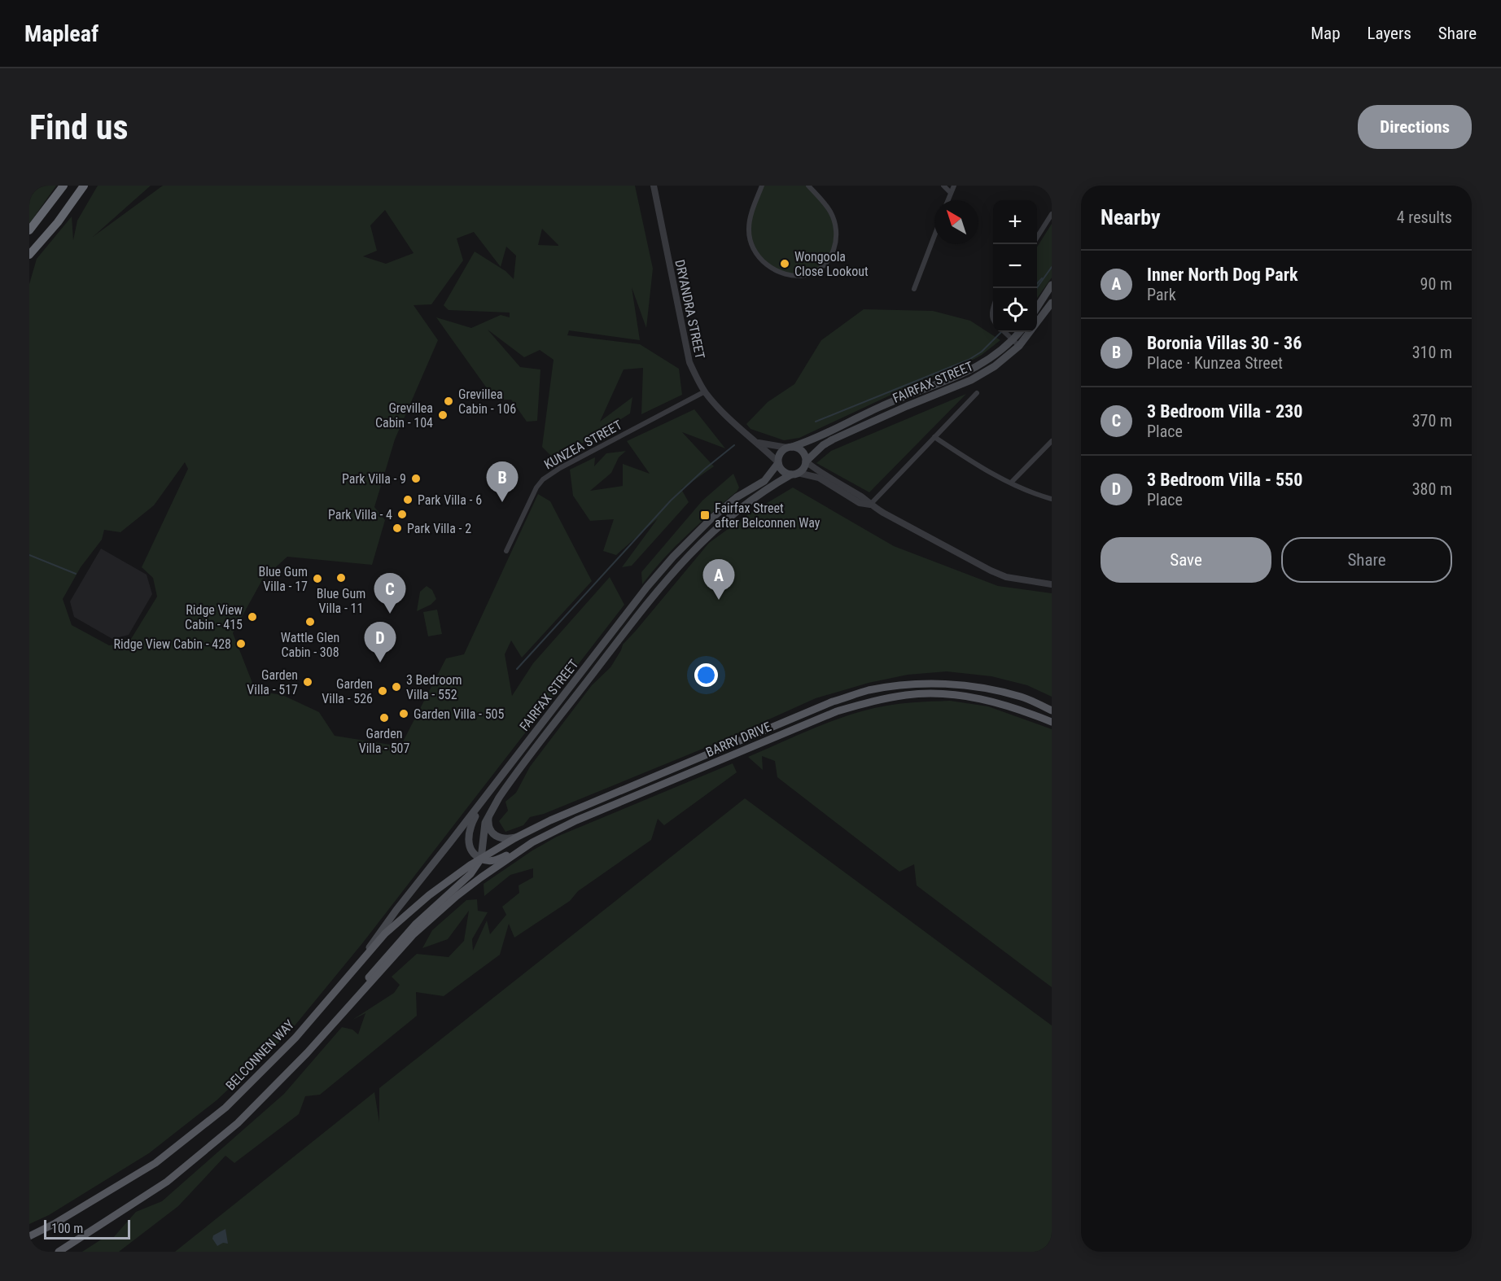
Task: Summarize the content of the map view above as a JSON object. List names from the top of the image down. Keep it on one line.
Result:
{"streets":{"main road":["FAIRFAX STREET","BARRY DRIVE","BELCONNEN WAY"],"street":["DRYANDRA STREET","KUNZEA STREET"]},"crossings":[["DRYANDRA STREET","FAIRFAX STREET"],["DRYANDRA STREET","KUNZEA STREET"],["FAIRFAX STREET","BARRY DRIVE"],["FAIRFAX STREET","BELCONNEN WAY"],["BARRY DRIVE","BELCONNEN WAY"]],"places":{"other":["Wongoola Close Lookout","Grevillea Cabin - 106","Grevillea Cabin - 104","Park Villa - 9","Park Villa - 6","Park Villa - 4","Park Villa - 2","Blue Gum Villa - 11","Blue Gum Villa - 17","Ridge View Cabin - 415","Wattle Glen Cabin - 308","Ridge View Cabin - 428","Garden Villa - 517","3 Bedroom Villa - 552","Garden Villa - 526","Garden Villa - 505","Garden Villa - 507"],"transit":["Fairfax Street after Belconnen Way"]},"scale_bar":"100 m","north":"top left","page":{"header":"Mapleaf","nav":["Map","Layers","Share"],"buttons":["Directions",["Save","Share"]],"title":"Find us","heading":["Nearby","4 results"],"map_buttons":["+","−"],"list":[{"mark":"A","name":"Inner North Dog Park","note":"Park","value":"90 m"},{"mark":"B","name":"Boronia Villas 30 - 36","note":"Place · Kunzea Street","value":"310 m"},{"mark":"C","name":"3 Bedroom Villa - 230","note":"Place","value":"370 m"},{"mark":"D","name":"3 Bedroom Villa - 550","note":"Place","value":"380 m"}],"pins":["B","A","C","D"],"scale":"100 m"}}
